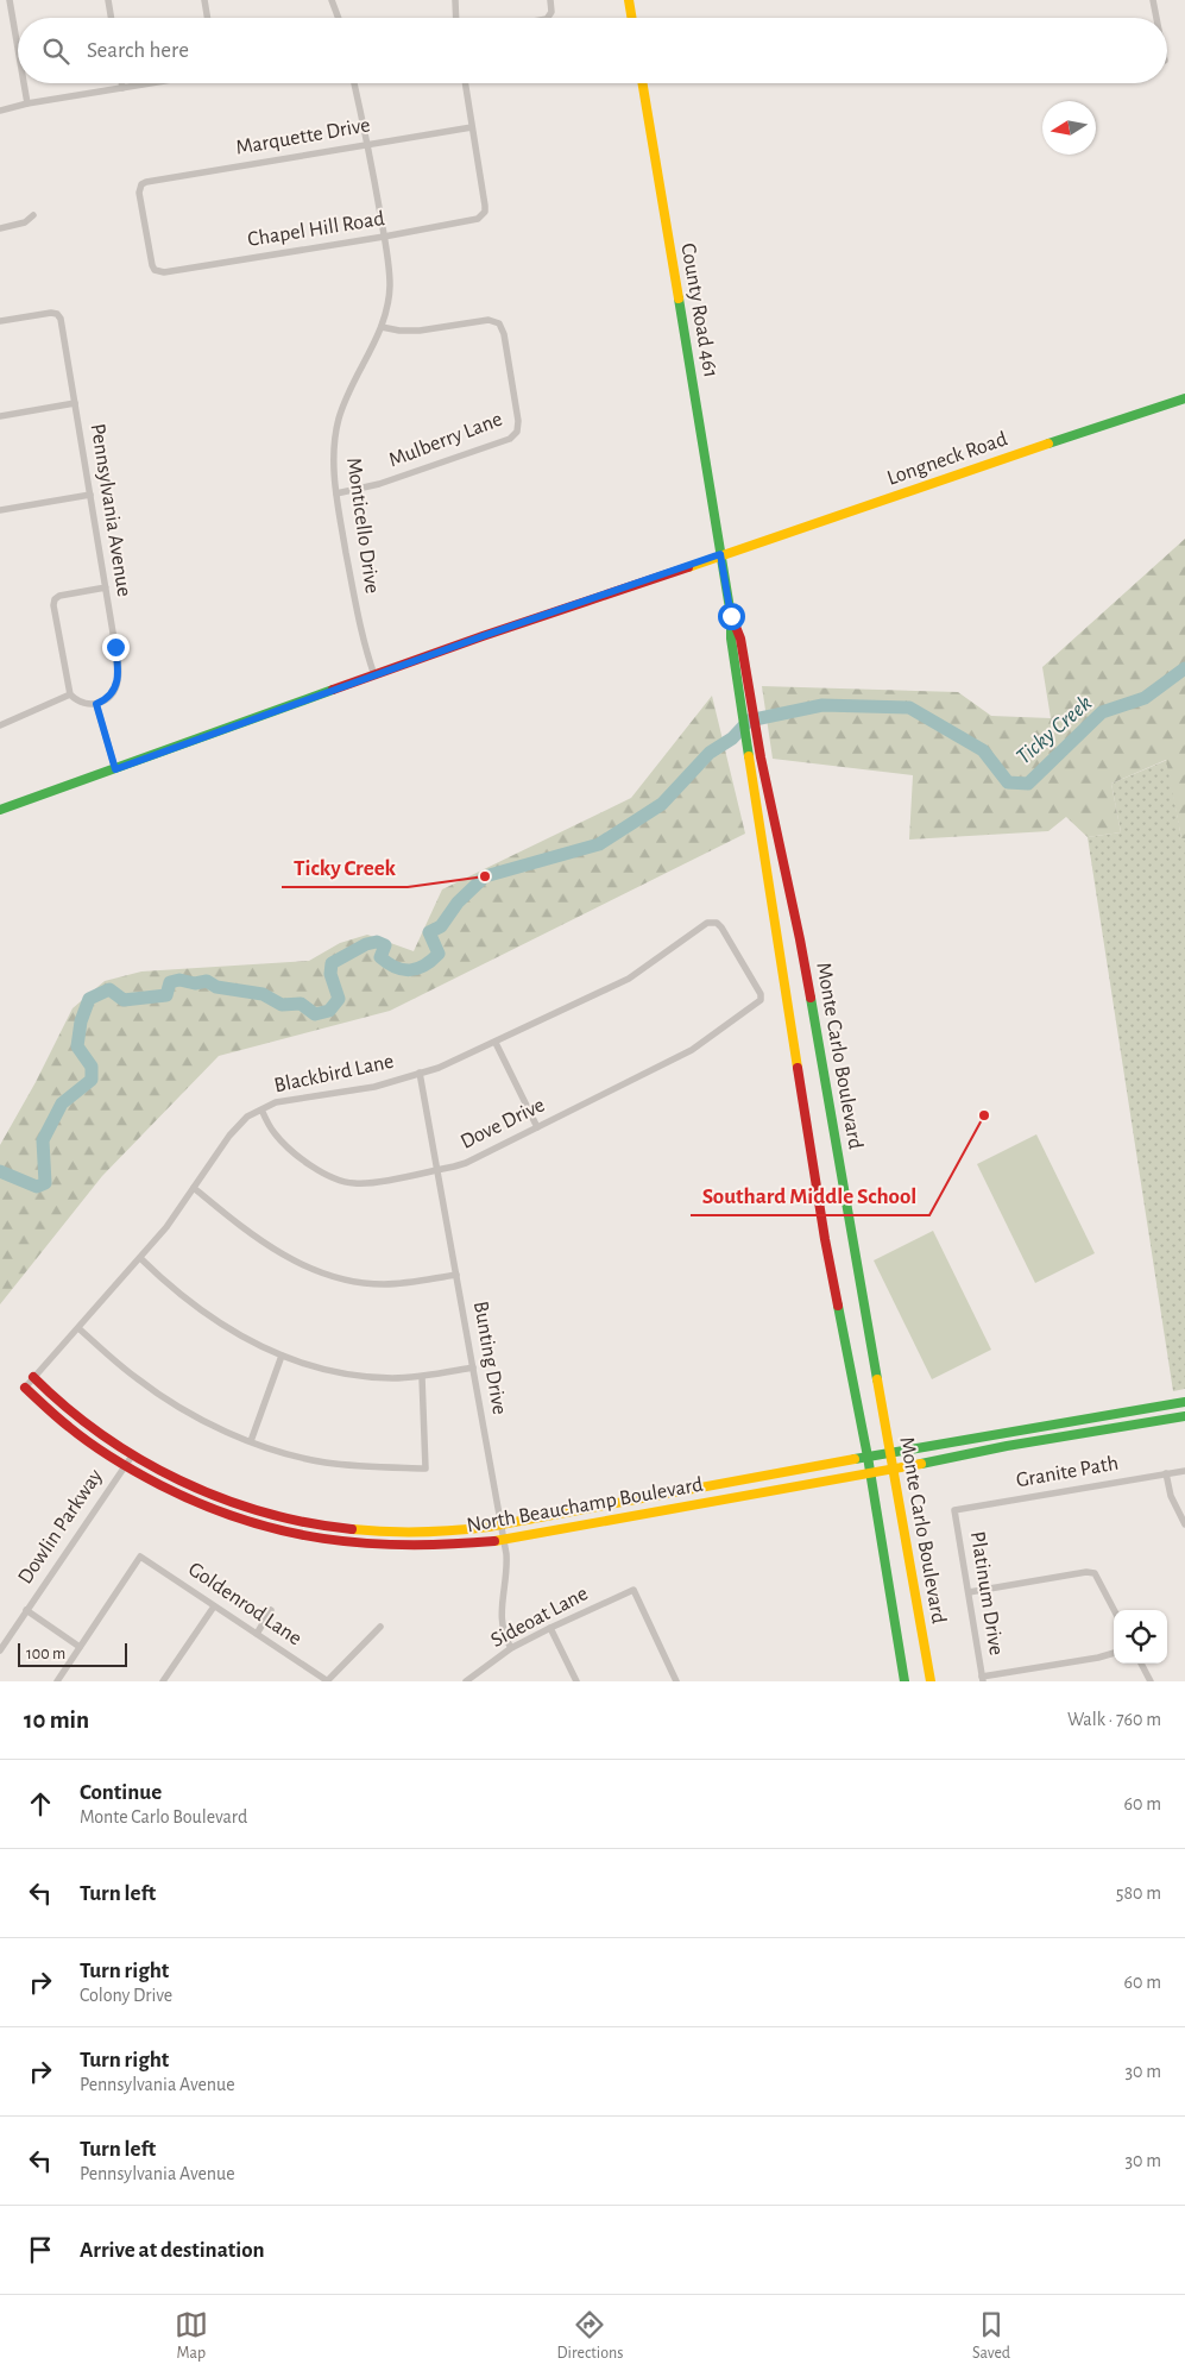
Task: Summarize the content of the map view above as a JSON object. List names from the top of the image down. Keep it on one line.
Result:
{"streets":{"street":["Marquette Drive","Chapel Hill Road","County Road 461","Mulberry Lane","Longneck Road","Pennsylvania Avenue","Monticello Drive","Monte Carlo Boulevard","Blackbird Lane","Dove Drive","Bunting Drive","Granite Path","North Beauchamp Boulevard","Dowlin Parkway","Platinum Drive","Goldenrod Lane","Sideoat Lane"]},"crossings":[["Marquette Drive","Chapel Hill Road"],["Marquette Drive","Monticello Drive"],["Chapel Hill Road","Monticello Drive"],["County Road 461","Longneck Road"],["County Road 461","Monte Carlo Boulevard"],["Mulberry Lane","Monticello Drive"],["Longneck Road","Monticello Drive"],["Longneck Road","Monte Carlo Boulevard"],["Monte Carlo Boulevard","North Beauchamp Boulevard"],["Blackbird Lane","Dove Drive"],["Blackbird Lane","Bunting Drive"],["Blackbird Lane","North Beauchamp Boulevard"],["Dove Drive","Bunting Drive"],["Bunting Drive","North Beauchamp Boulevard"],["Bunting Drive","Sideoat Lane"],["Granite Path","Platinum Drive"],["North Beauchamp Boulevard","Dowlin Parkway"]],"water":["Ticky Creek"],"places":["Ticky Creek","Southard Middle School"],"scale_bar":"100 m","north":"left","page":{"search":"Search here","scale":"100 m","heading":["10 min","Walk · 760 m"],"list":[["Continue","Monte Carlo Boulevard","60 m"],["Turn left","580 m"],["Turn right","Colony Drive","60 m"],["Turn right","Pennsylvania Avenue","30 m"],["Turn left","Pennsylvania Avenue","30 m"],"Arrive at destination"],"nav":["Map","Directions","Saved"]}}
